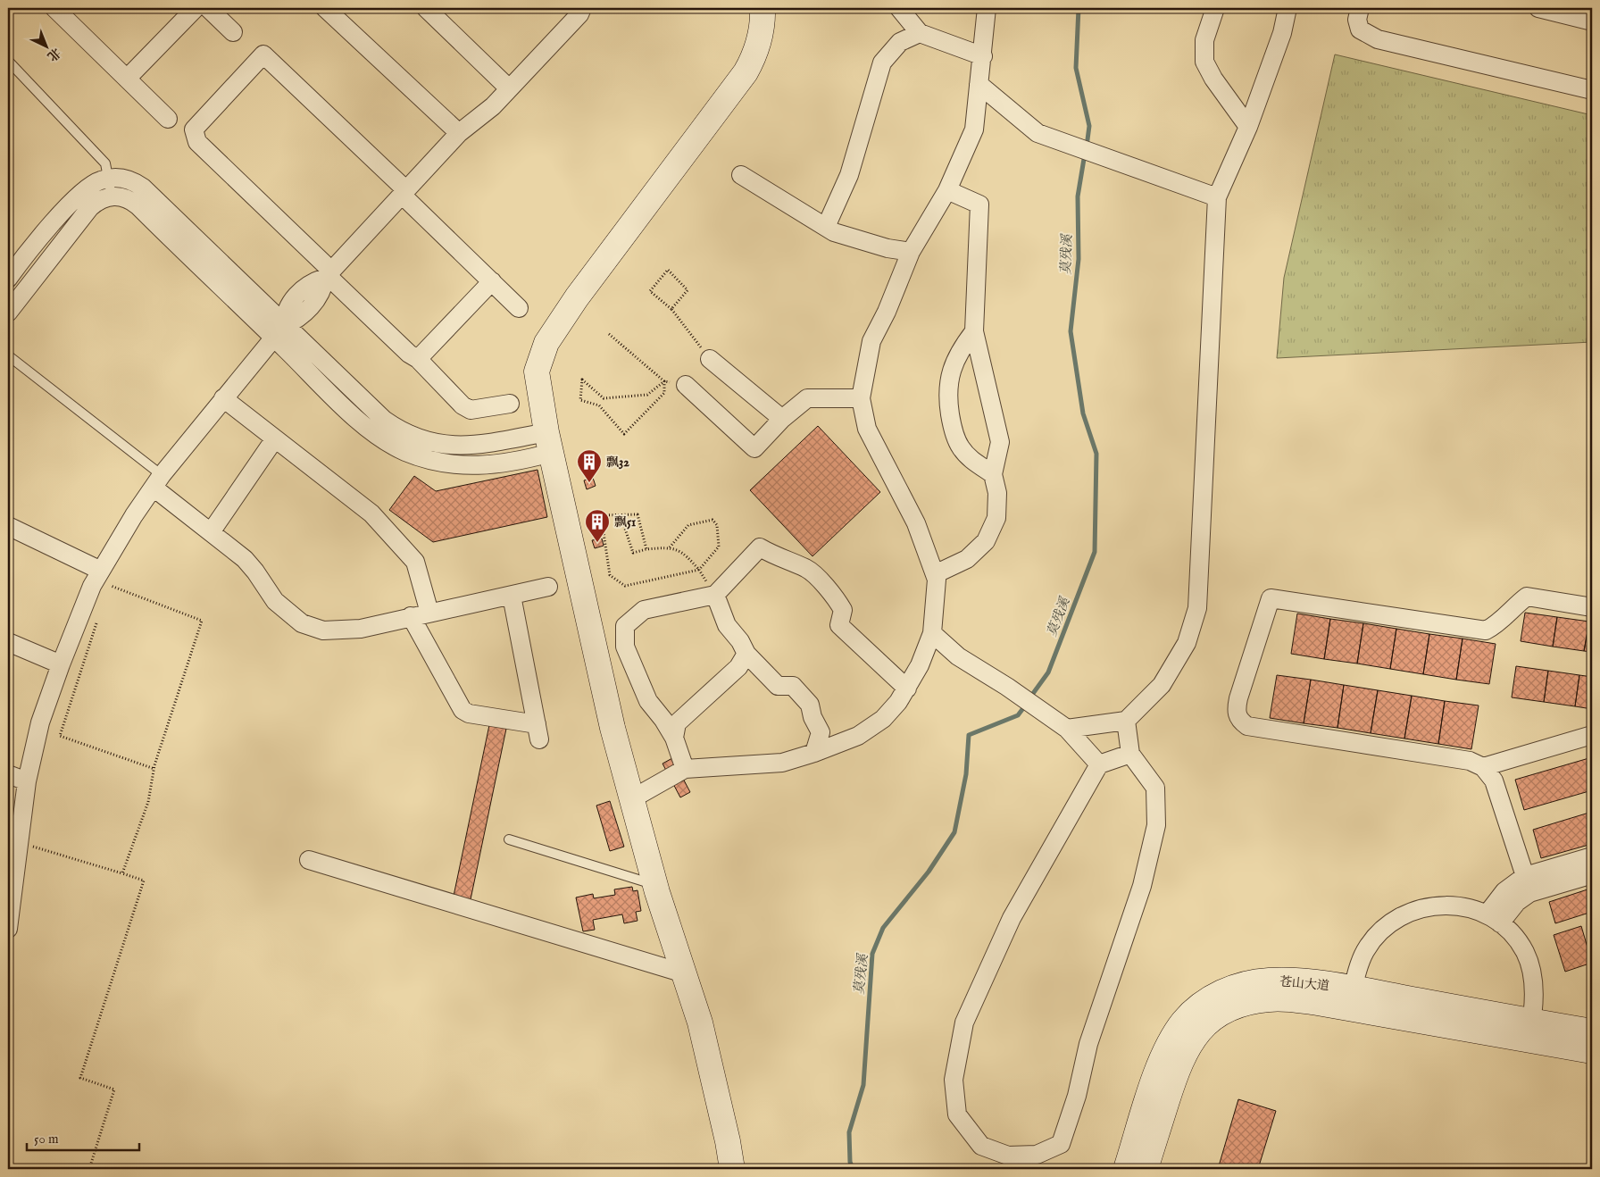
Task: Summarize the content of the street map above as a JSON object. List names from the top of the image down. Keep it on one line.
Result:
{"streets":{"street":["苍山大道"]},"water":["莫残溪"],"places":{"building":["飘32","飘51"]},"scale_bar":"50 m","north":"bottom right"}
